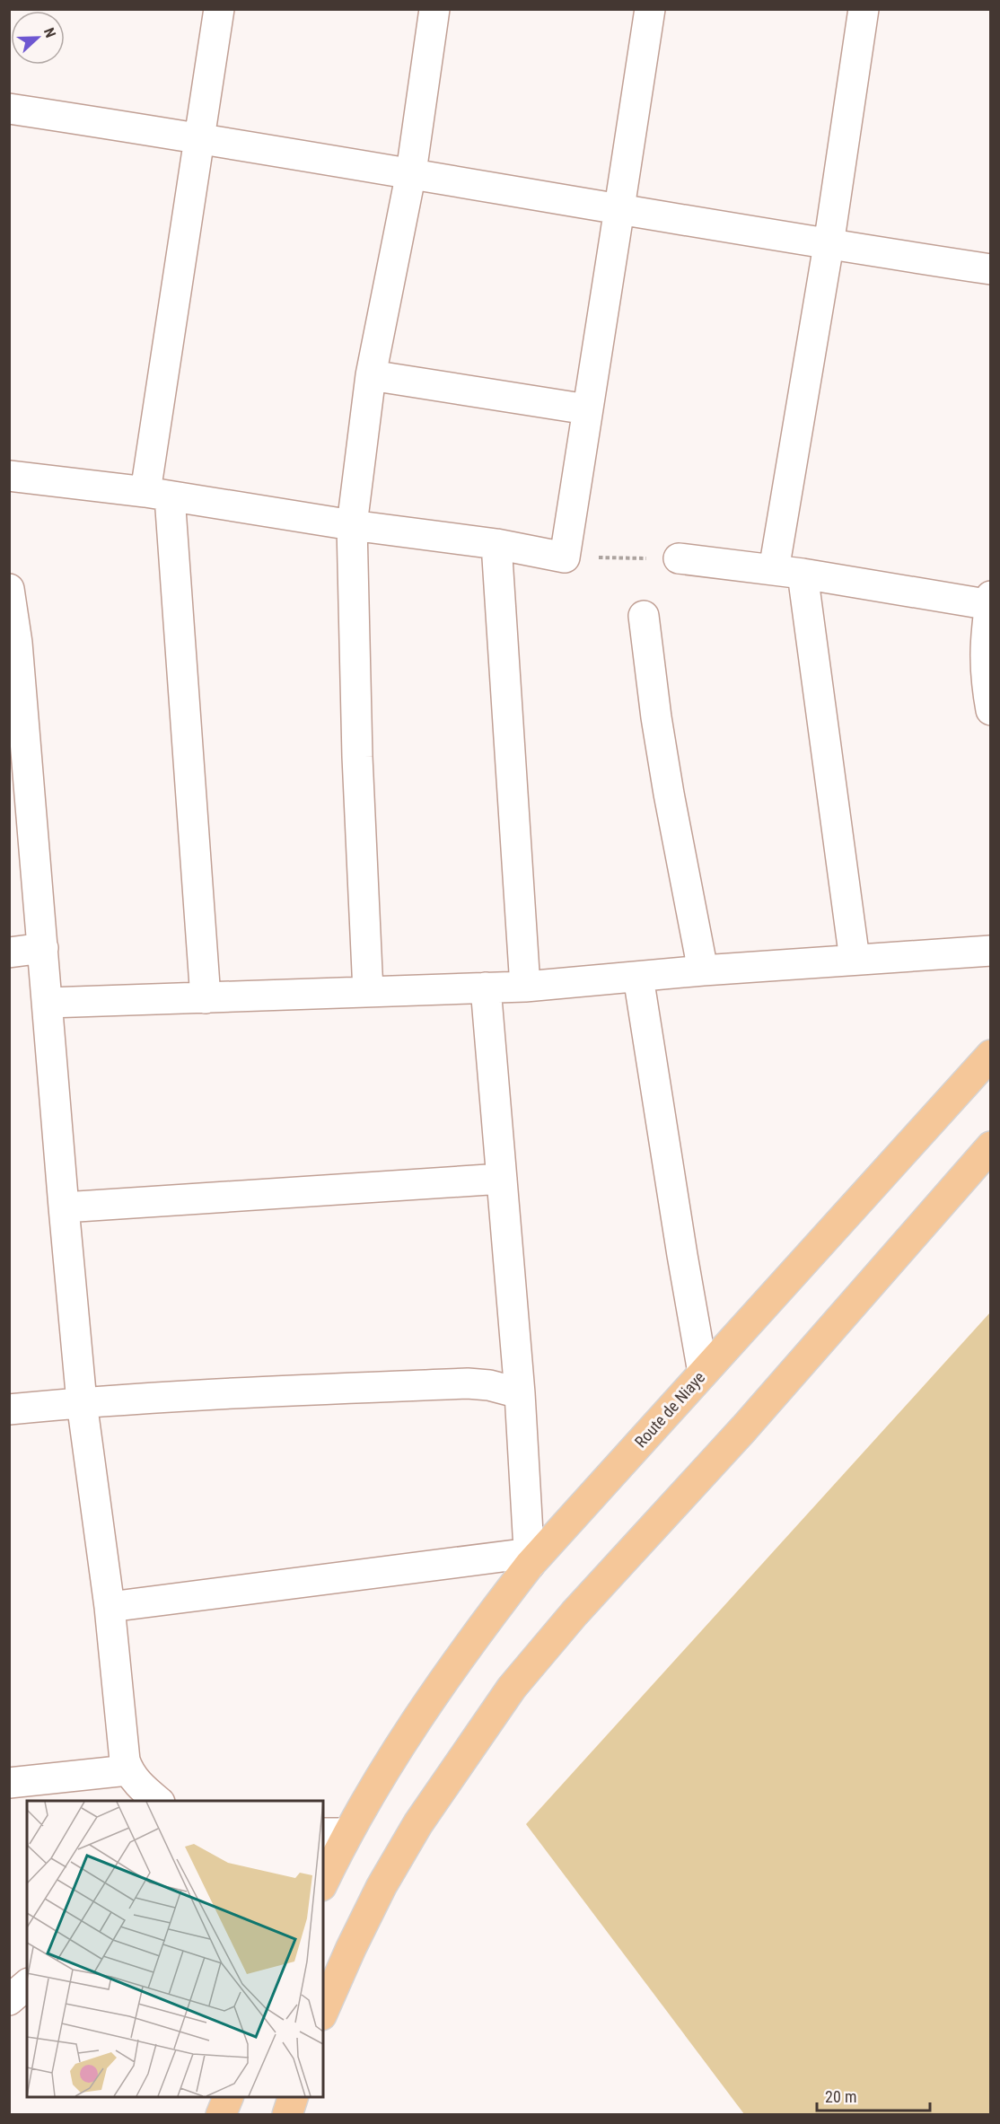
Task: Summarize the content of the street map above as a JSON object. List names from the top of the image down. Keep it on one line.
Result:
{"streets":{"main road":["Route de Niaye"]},"scale_bar":"20 m","north":"right"}
